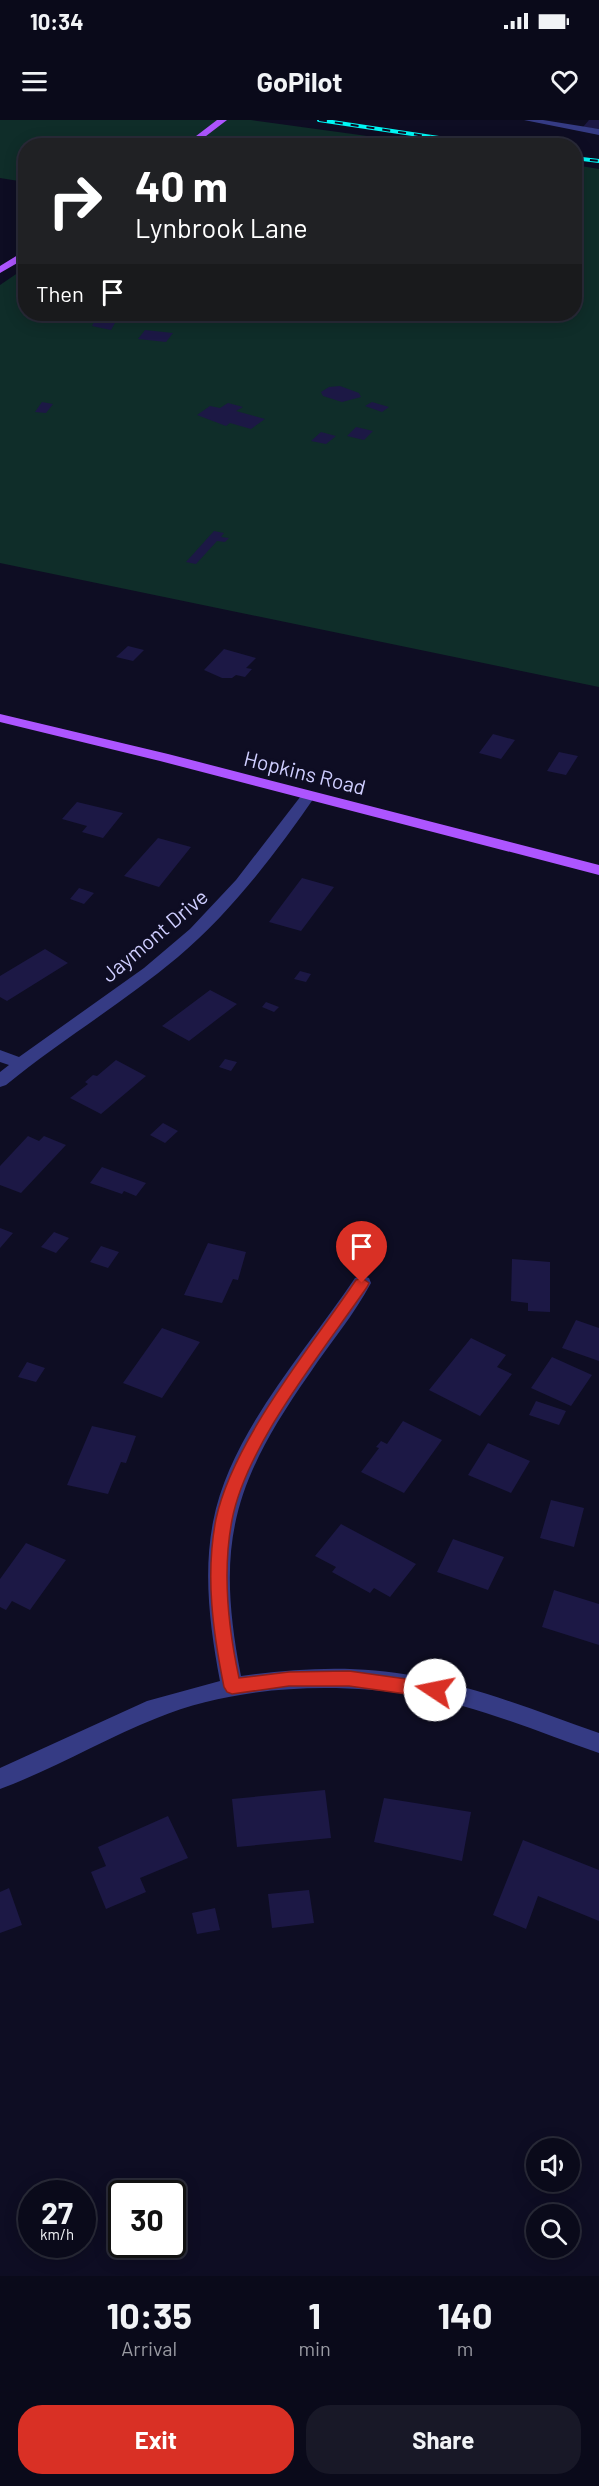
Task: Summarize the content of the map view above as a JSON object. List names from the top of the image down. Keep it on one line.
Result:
{"streets":{"main road":["Hopkins Road"],"street":["Jaymont Drive"]},"crossings":[["Hopkins Road","Jaymont Drive"]],"page":{"status":"10:34","header":"GoPilot","turn":["40 m","Lynbrook Lane"],"then":"Then","speed":"27 km/h","limit":"30","eta":["10:35","Arrival","1","min","140","m"],"buttons":["Exit","Share"]}}
